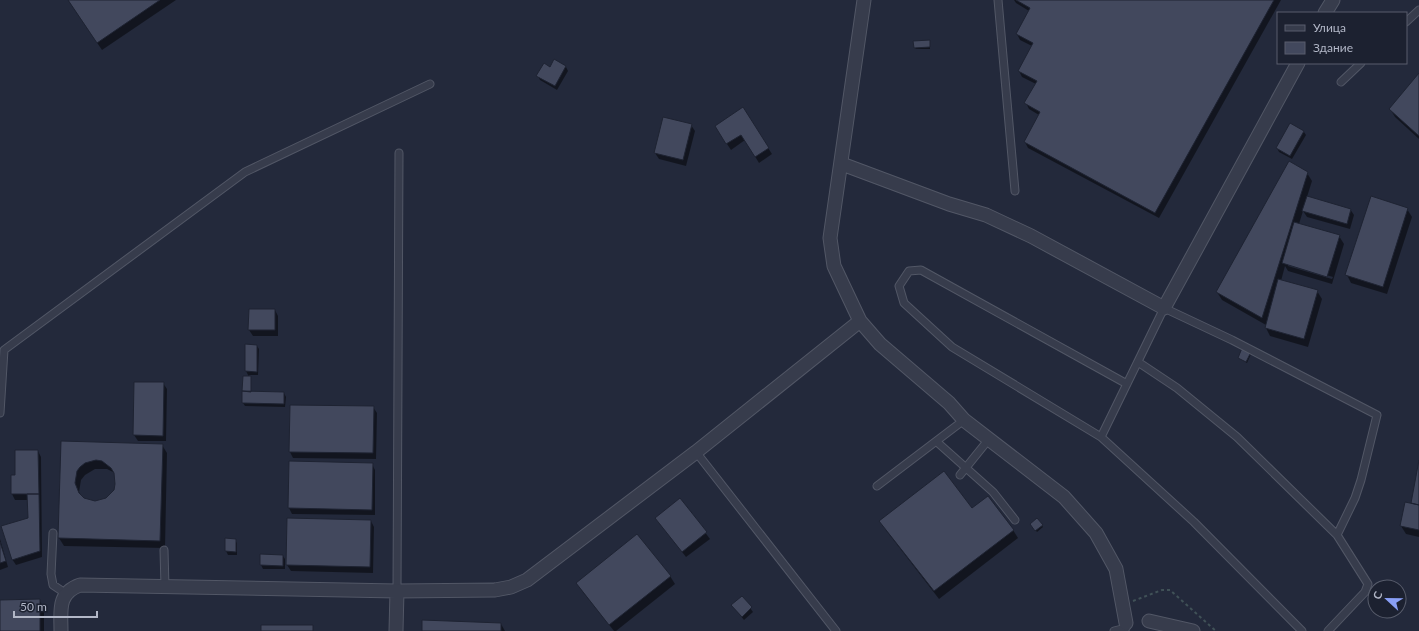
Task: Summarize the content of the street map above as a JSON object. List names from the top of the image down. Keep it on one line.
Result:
{"legend":["Улица","Здание"],"scale_bar":"50 m","north":"left"}
